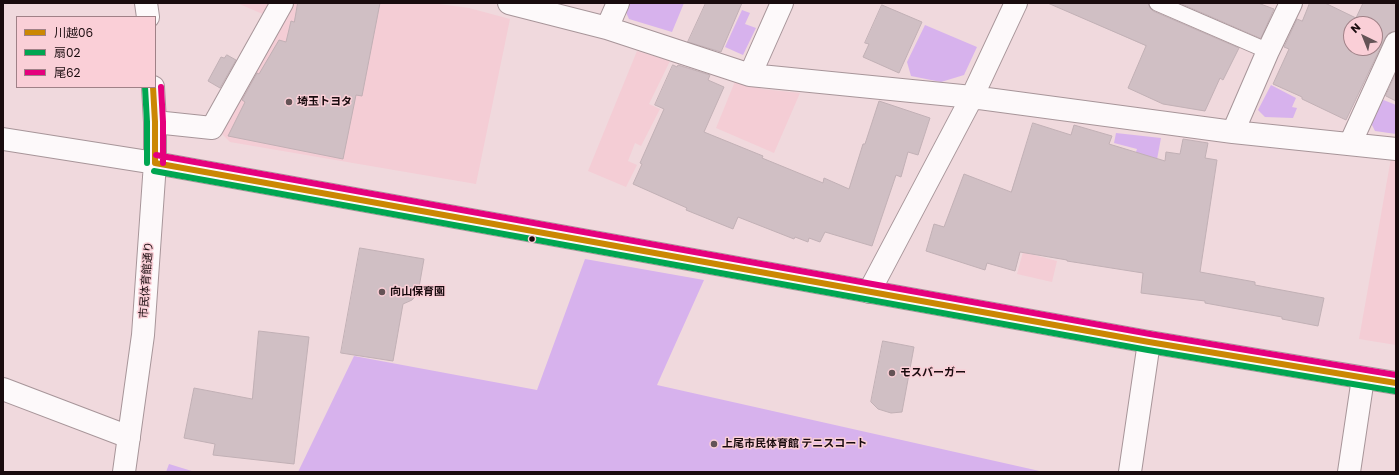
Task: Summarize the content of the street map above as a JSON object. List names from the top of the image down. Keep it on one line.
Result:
{"streets":{"street":["市民体育館通り"]},"places":["埼玉トヨタ","向山保育園","モスバーガー","上尾市民体育館 テニスコート"],"lines":["transit line 尾62","transit line 川越06","transit line 扇02"],"legend":["川越06","扇02","尾62"],"north":"top left"}
